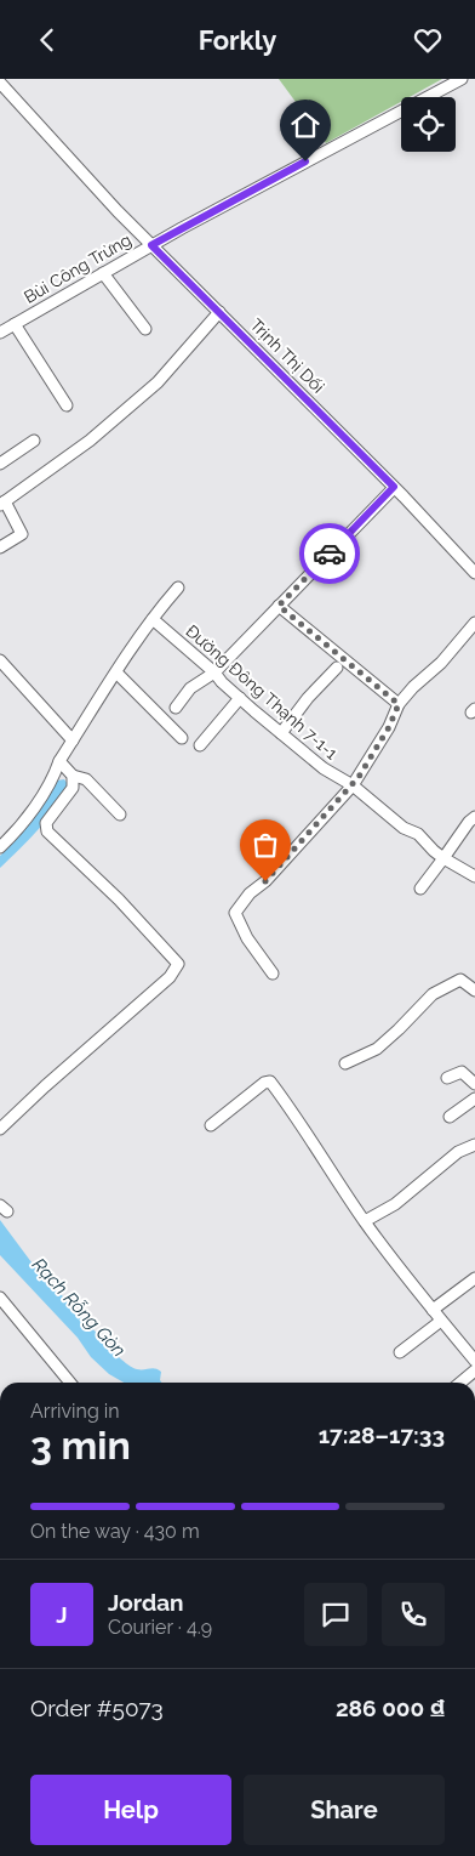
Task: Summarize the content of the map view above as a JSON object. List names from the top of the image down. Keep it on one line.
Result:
{"streets":{"street":["Bùi Công Trừng","Trịnh Thị Dối","Đường Đông Thạnh 7-1-1"]},"crossings":[["Bùi Công Trừng","Trịnh Thị Dối"]],"water":["Rạch Rỗng Gòn"],"page":{"header":"Forkly","heading":["3 min","Arriving in","17:28–17:33"],"panel":["Jordan","Courier · 4.9","Order #5073","286 000 ₫"],"bar":"On the way · 430 m","round":"J","buttons":["Help","Share"]}}
